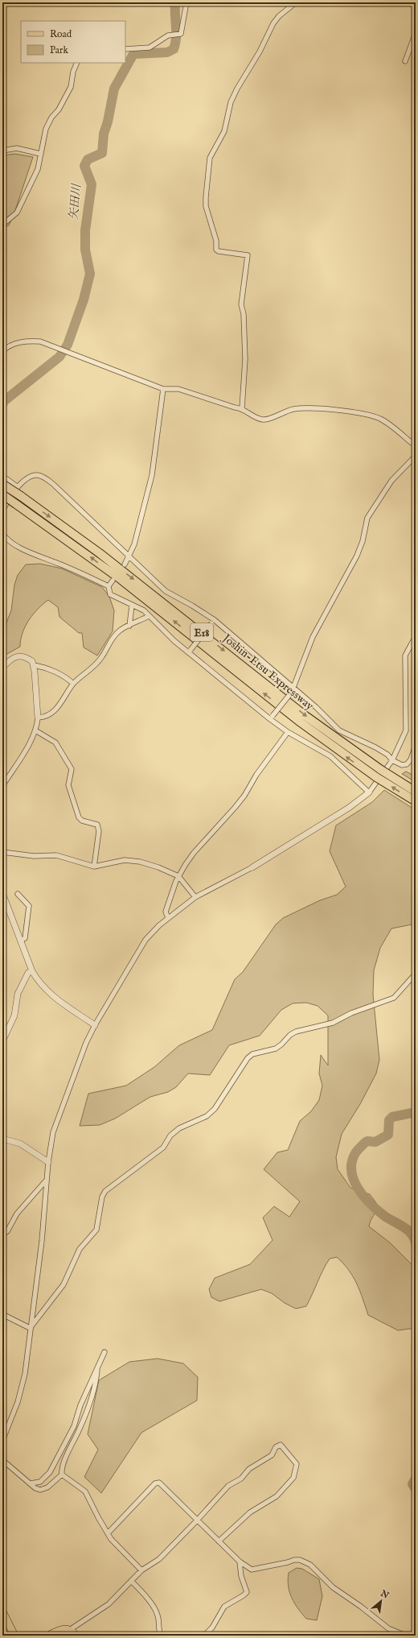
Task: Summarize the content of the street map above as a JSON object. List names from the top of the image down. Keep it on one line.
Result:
{"streets":{"highway":["E18","Joshin-Etsu Expressway"]},"water":["矢田川"],"legend":["Road","Park"],"north":"top right"}
